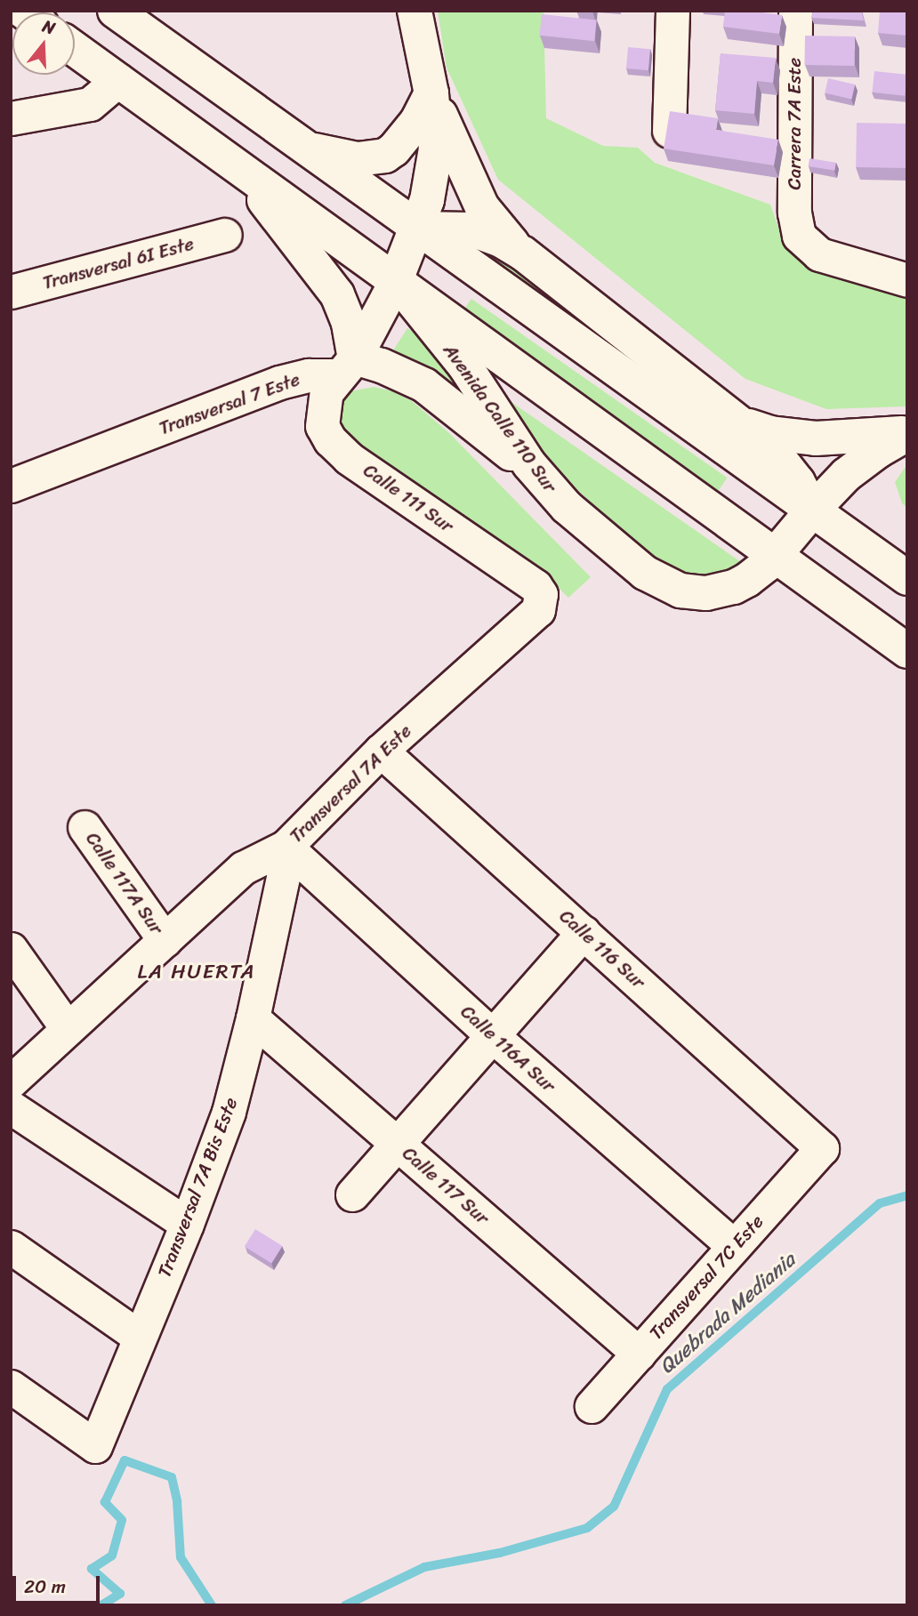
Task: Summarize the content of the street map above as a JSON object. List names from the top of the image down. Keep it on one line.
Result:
{"streets":{"main road":["Avenida Calle 110 Sur"],"street":["Carrera 7A Este","Transversal 6I Este","Transversal 7 Este","Calle 111 Sur","Transversal 7A Este","Calle 117A Sur","Calle 116 Sur","Calle 116A Sur","Calle 117 Sur","Transversal 7A Bis Este","Transversal 7C Este"]},"crossings":[["Transversal 7 Este","Calle 111 Sur"],["Calle 111 Sur","Transversal 7A Este"],["Transversal 7A Este","Calle 117A Sur"],["Transversal 7A Este","Calle 116 Sur"],["Transversal 7A Este","Calle 116A Sur"],["Transversal 7A Este","Transversal 7A Bis Este"],["Calle 116 Sur","Transversal 7C Este"],["Calle 116A Sur","Transversal 7A Bis Este"],["Calle 116A Sur","Transversal 7C Este"],["Calle 117 Sur","Transversal 7A Bis Este"],["Calle 117 Sur","Transversal 7C Este"]],"districts":["LA HUERTA"],"water":["Quebrada Mediania"],"scale_bar":"20 m","north":"top"}
